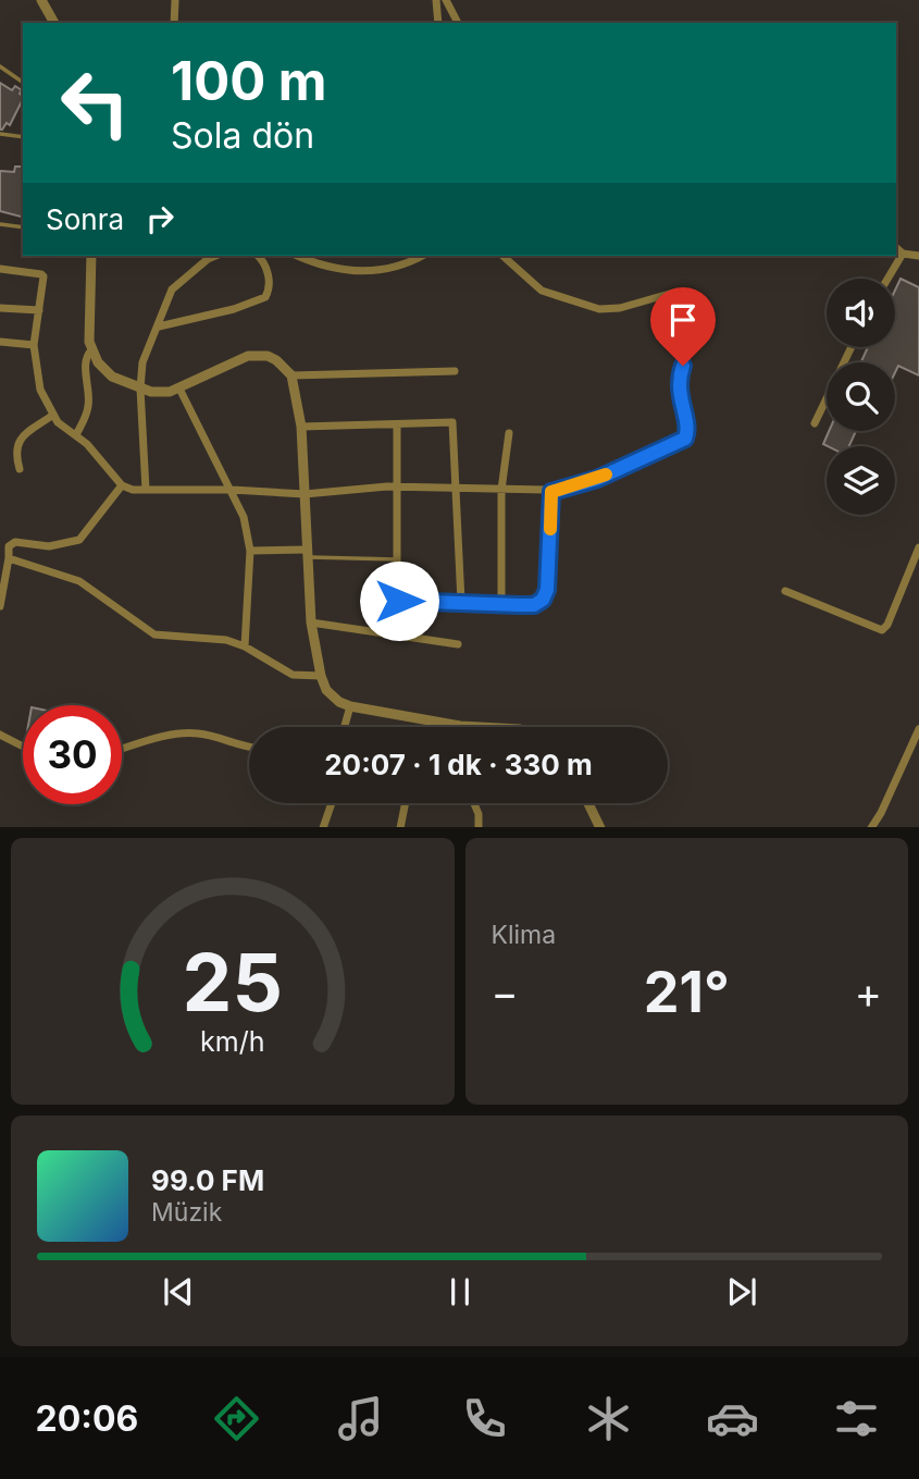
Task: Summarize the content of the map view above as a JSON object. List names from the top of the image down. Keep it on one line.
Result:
{"page":{"turn":["100 m","Sola dön"],"then":"Sonra","limit":"30","trip":"20:07 · 1 dk · 330 m","tile":"Klima","heat":["−","21°","+"],"song":["99.0 FM","Müzik"],"tabs":"20:06","gauge":["25","km/h"]}}
